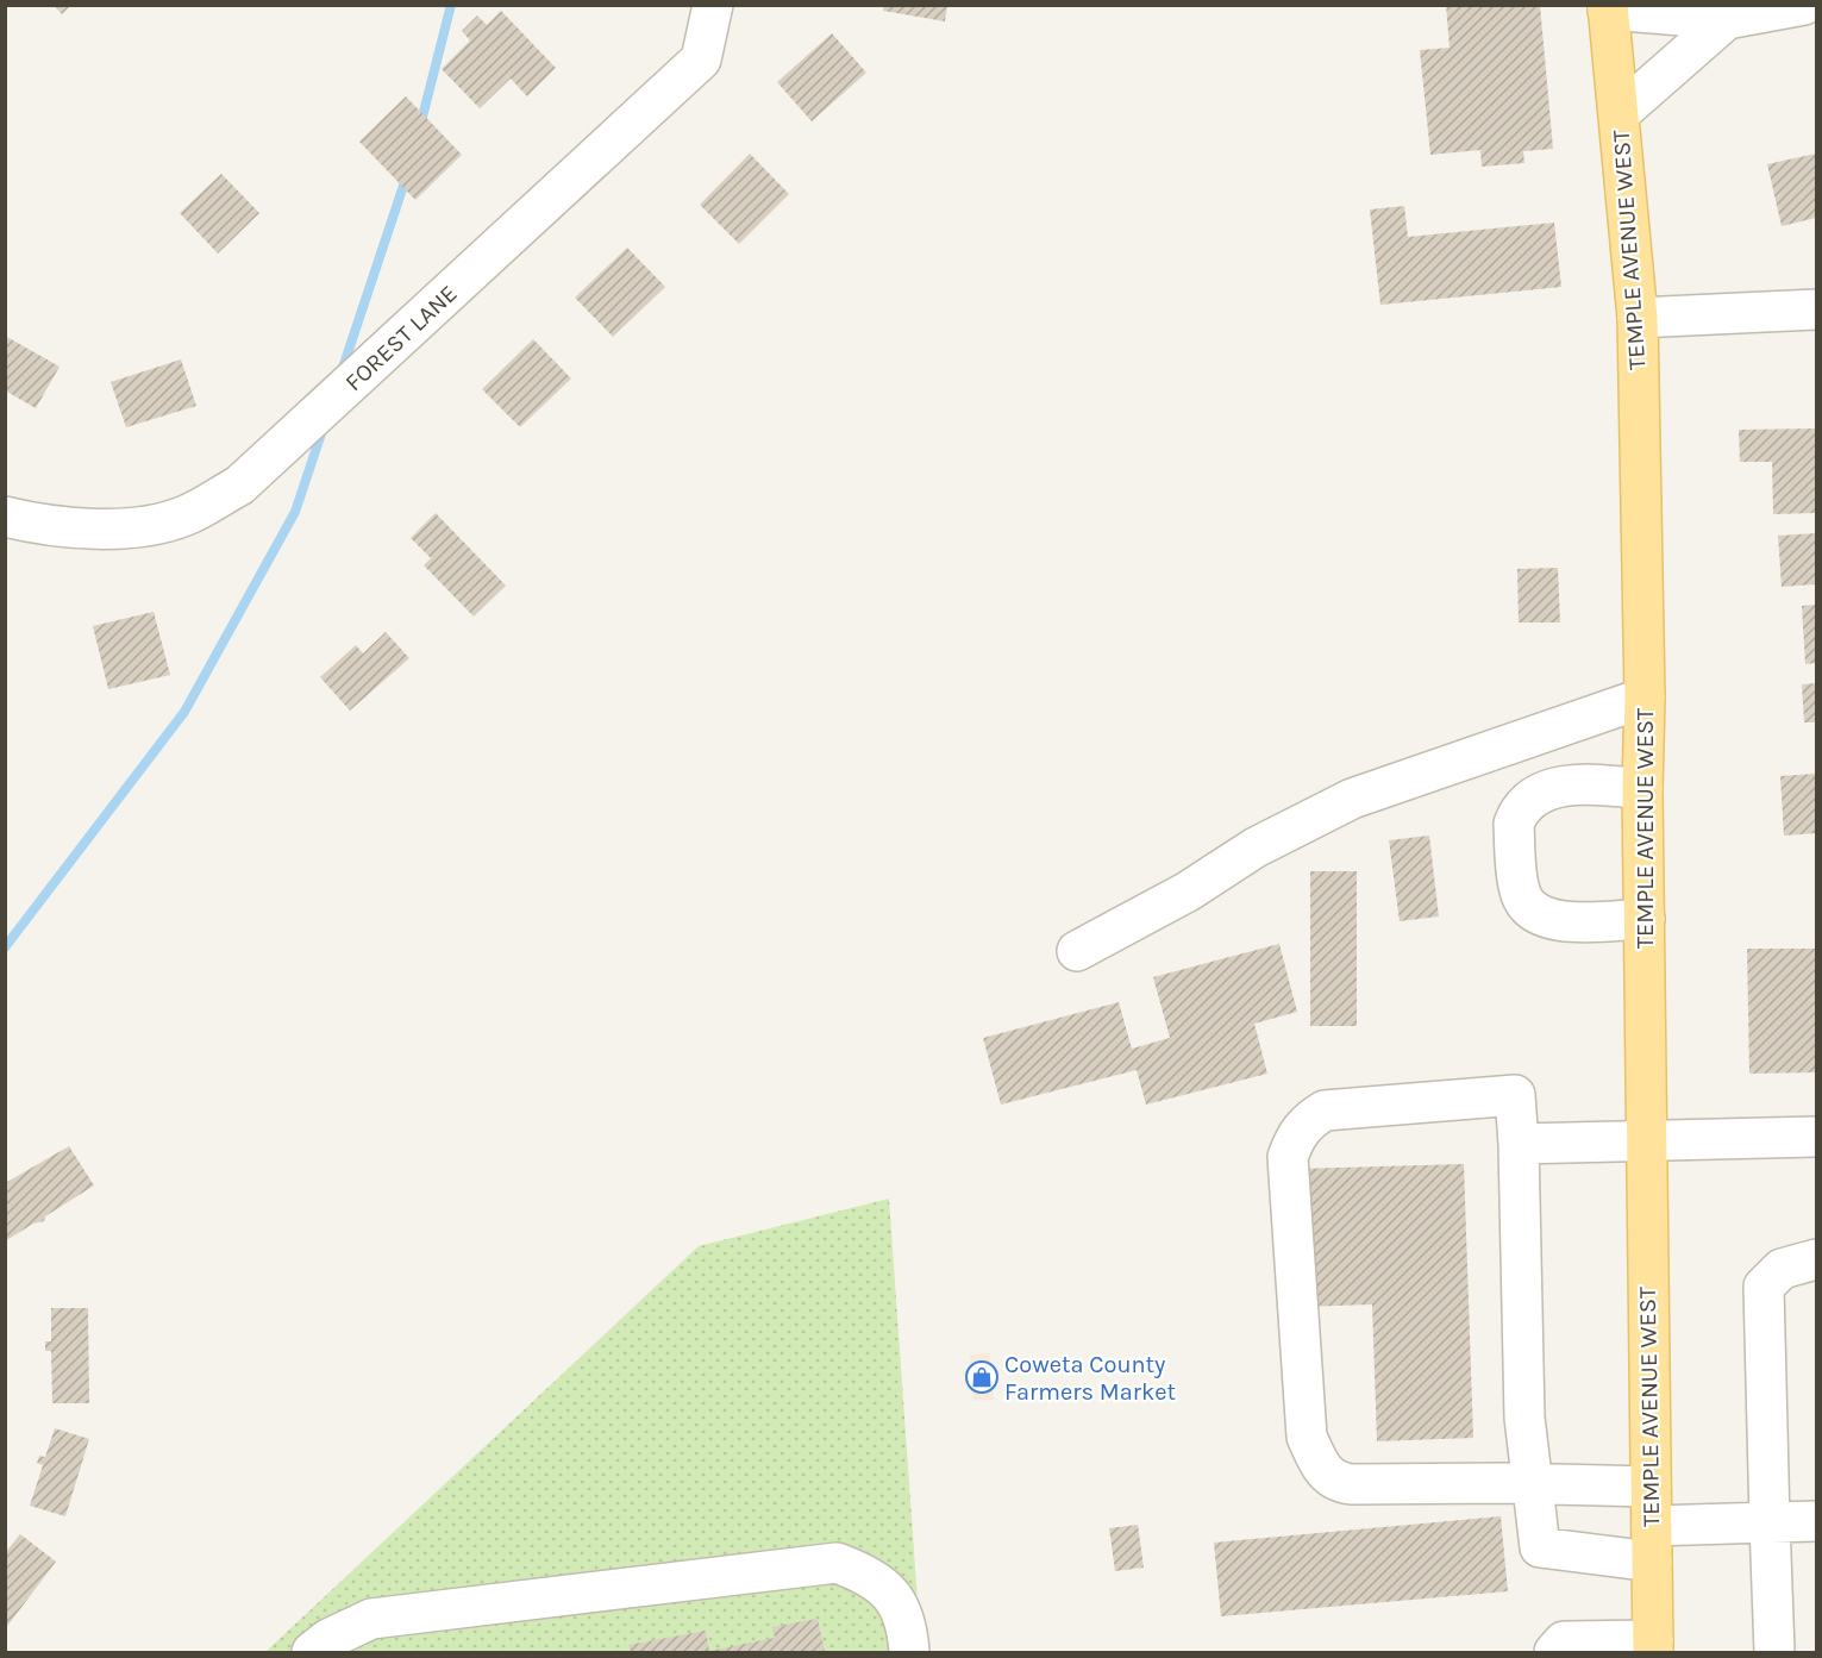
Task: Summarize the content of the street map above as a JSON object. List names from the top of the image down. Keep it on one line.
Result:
{"streets":{"main road":["TEMPLE AVENUE WEST"],"street":["FOREST LANE"]},"places":{"shop":["Coweta County Farmers Market"]}}
